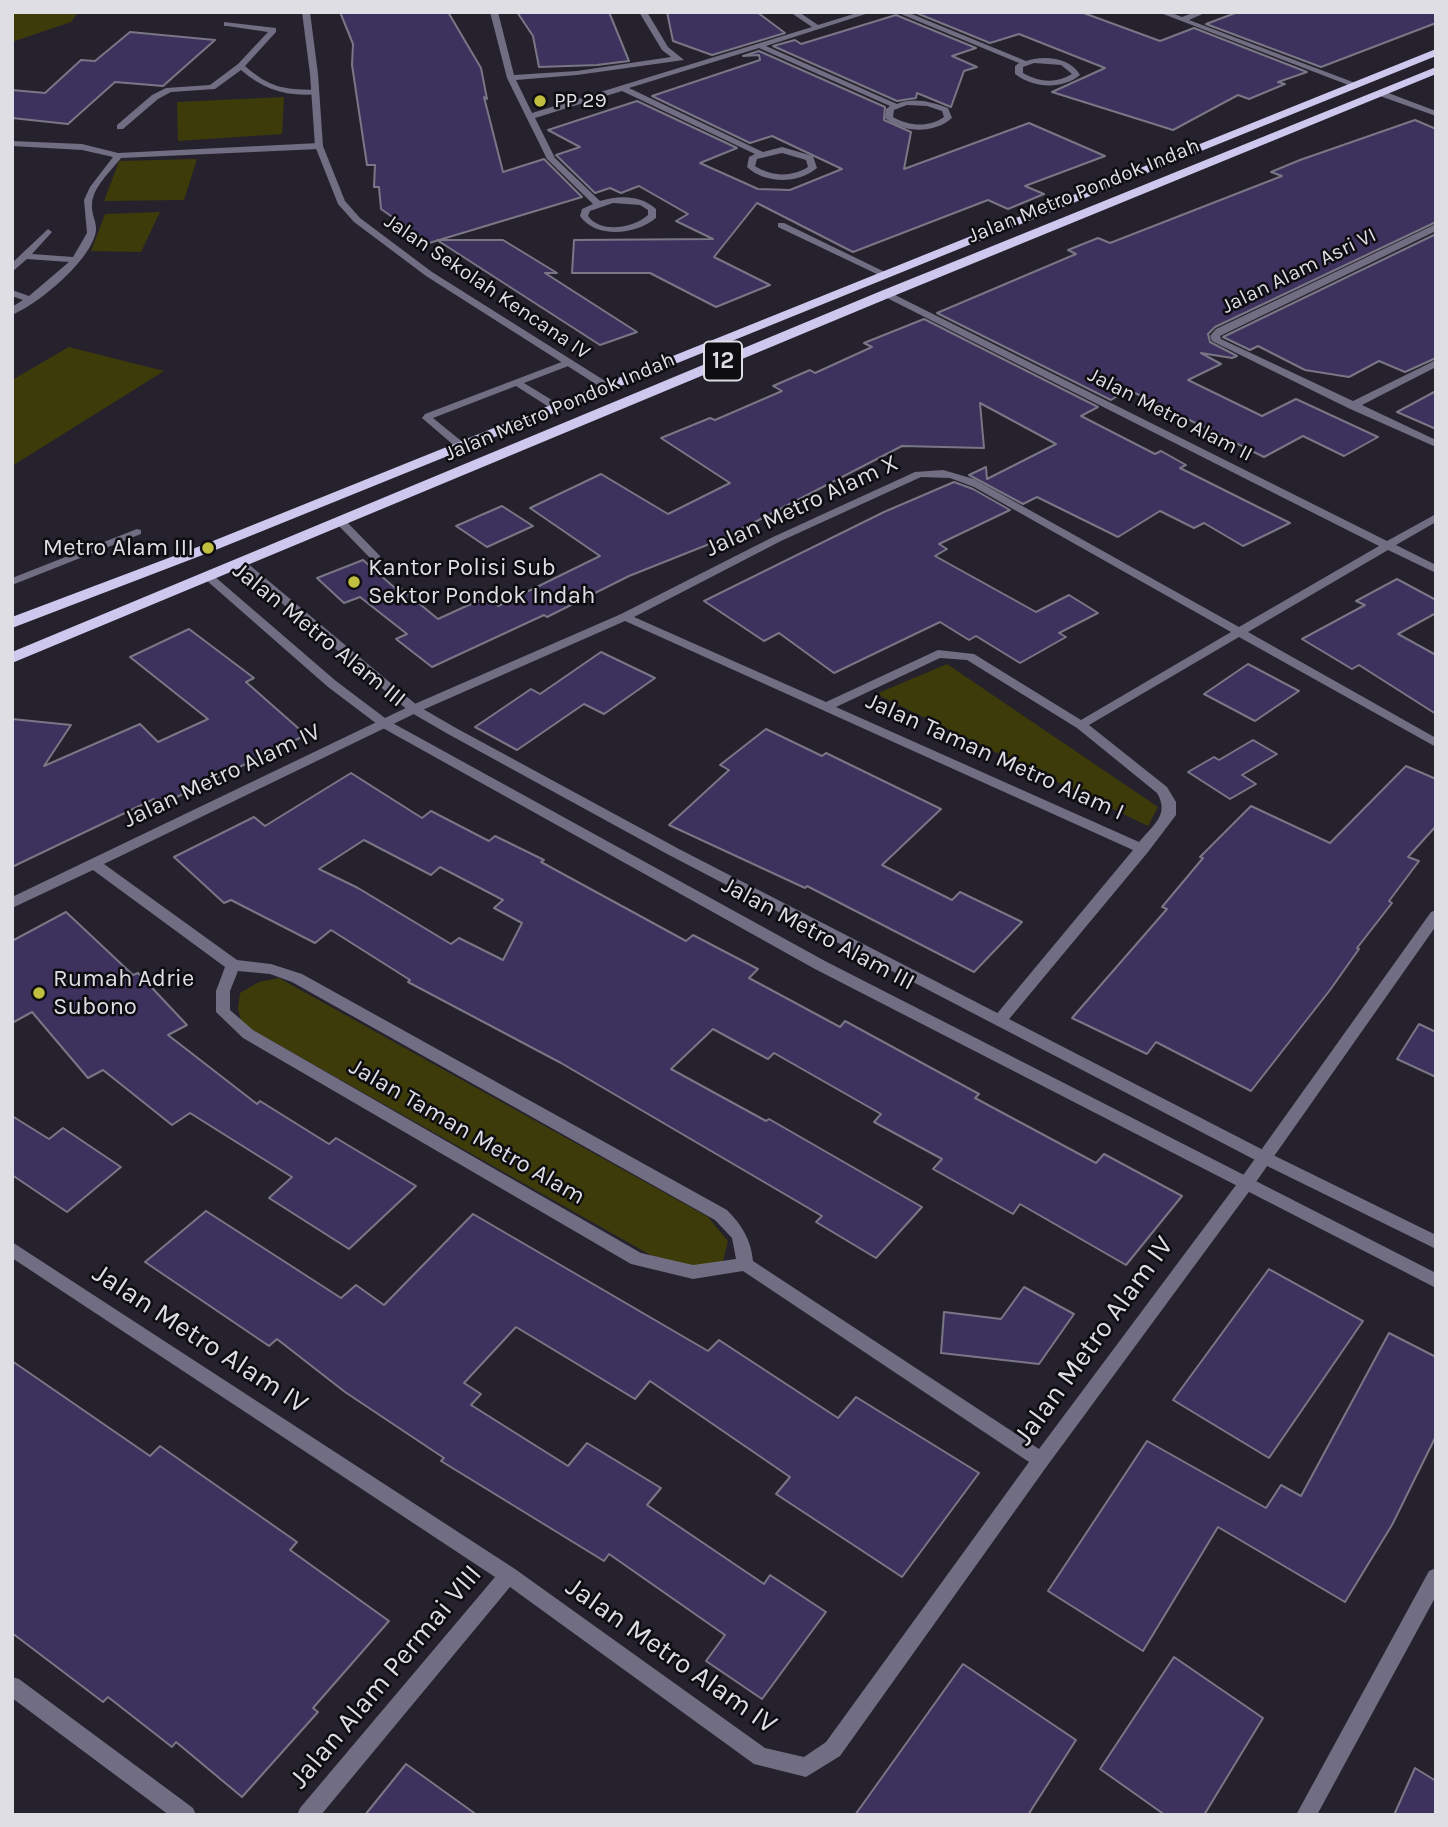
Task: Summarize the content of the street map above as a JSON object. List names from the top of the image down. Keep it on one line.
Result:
{"streets":{"highway":["Jalan Metro Pondok Indah","12"],"street":["Jalan Alam Asri VI","Jalan Sekolah Kencana IV","Jalan Metro Alam II","Jalan Metro Alam X","Jalan Metro Alam III","Jalan Taman Metro Alam I","Jalan Metro Alam IV","Jalan Taman Metro Alam","Jalan Alam Permai VIII"]},"crossings":[["Jalan Metro Pondok Indah","Jalan Sekolah Kencana IV"],["Jalan Metro Pondok Indah","Jalan Metro Alam II"],["Jalan Metro Pondok Indah","Jalan Metro Alam III"],["Jalan Metro Alam X","Jalan Metro Alam III"],["Jalan Metro Alam X","Jalan Taman Metro Alam I"],["Jalan Metro Alam X","Jalan Metro Alam IV"],["Jalan Metro Alam III","Jalan Taman Metro Alam I"],["Jalan Metro Alam III","Jalan Metro Alam IV"],["Jalan Metro Alam IV","Jalan Taman Metro Alam"],["Jalan Metro Alam IV","Jalan Alam Permai VIII"]],"places":["PP 29","Metro Alam III","Kantor Polisi Sub Sektor Pondok Indah","Rumah Adrie Subono"]}
